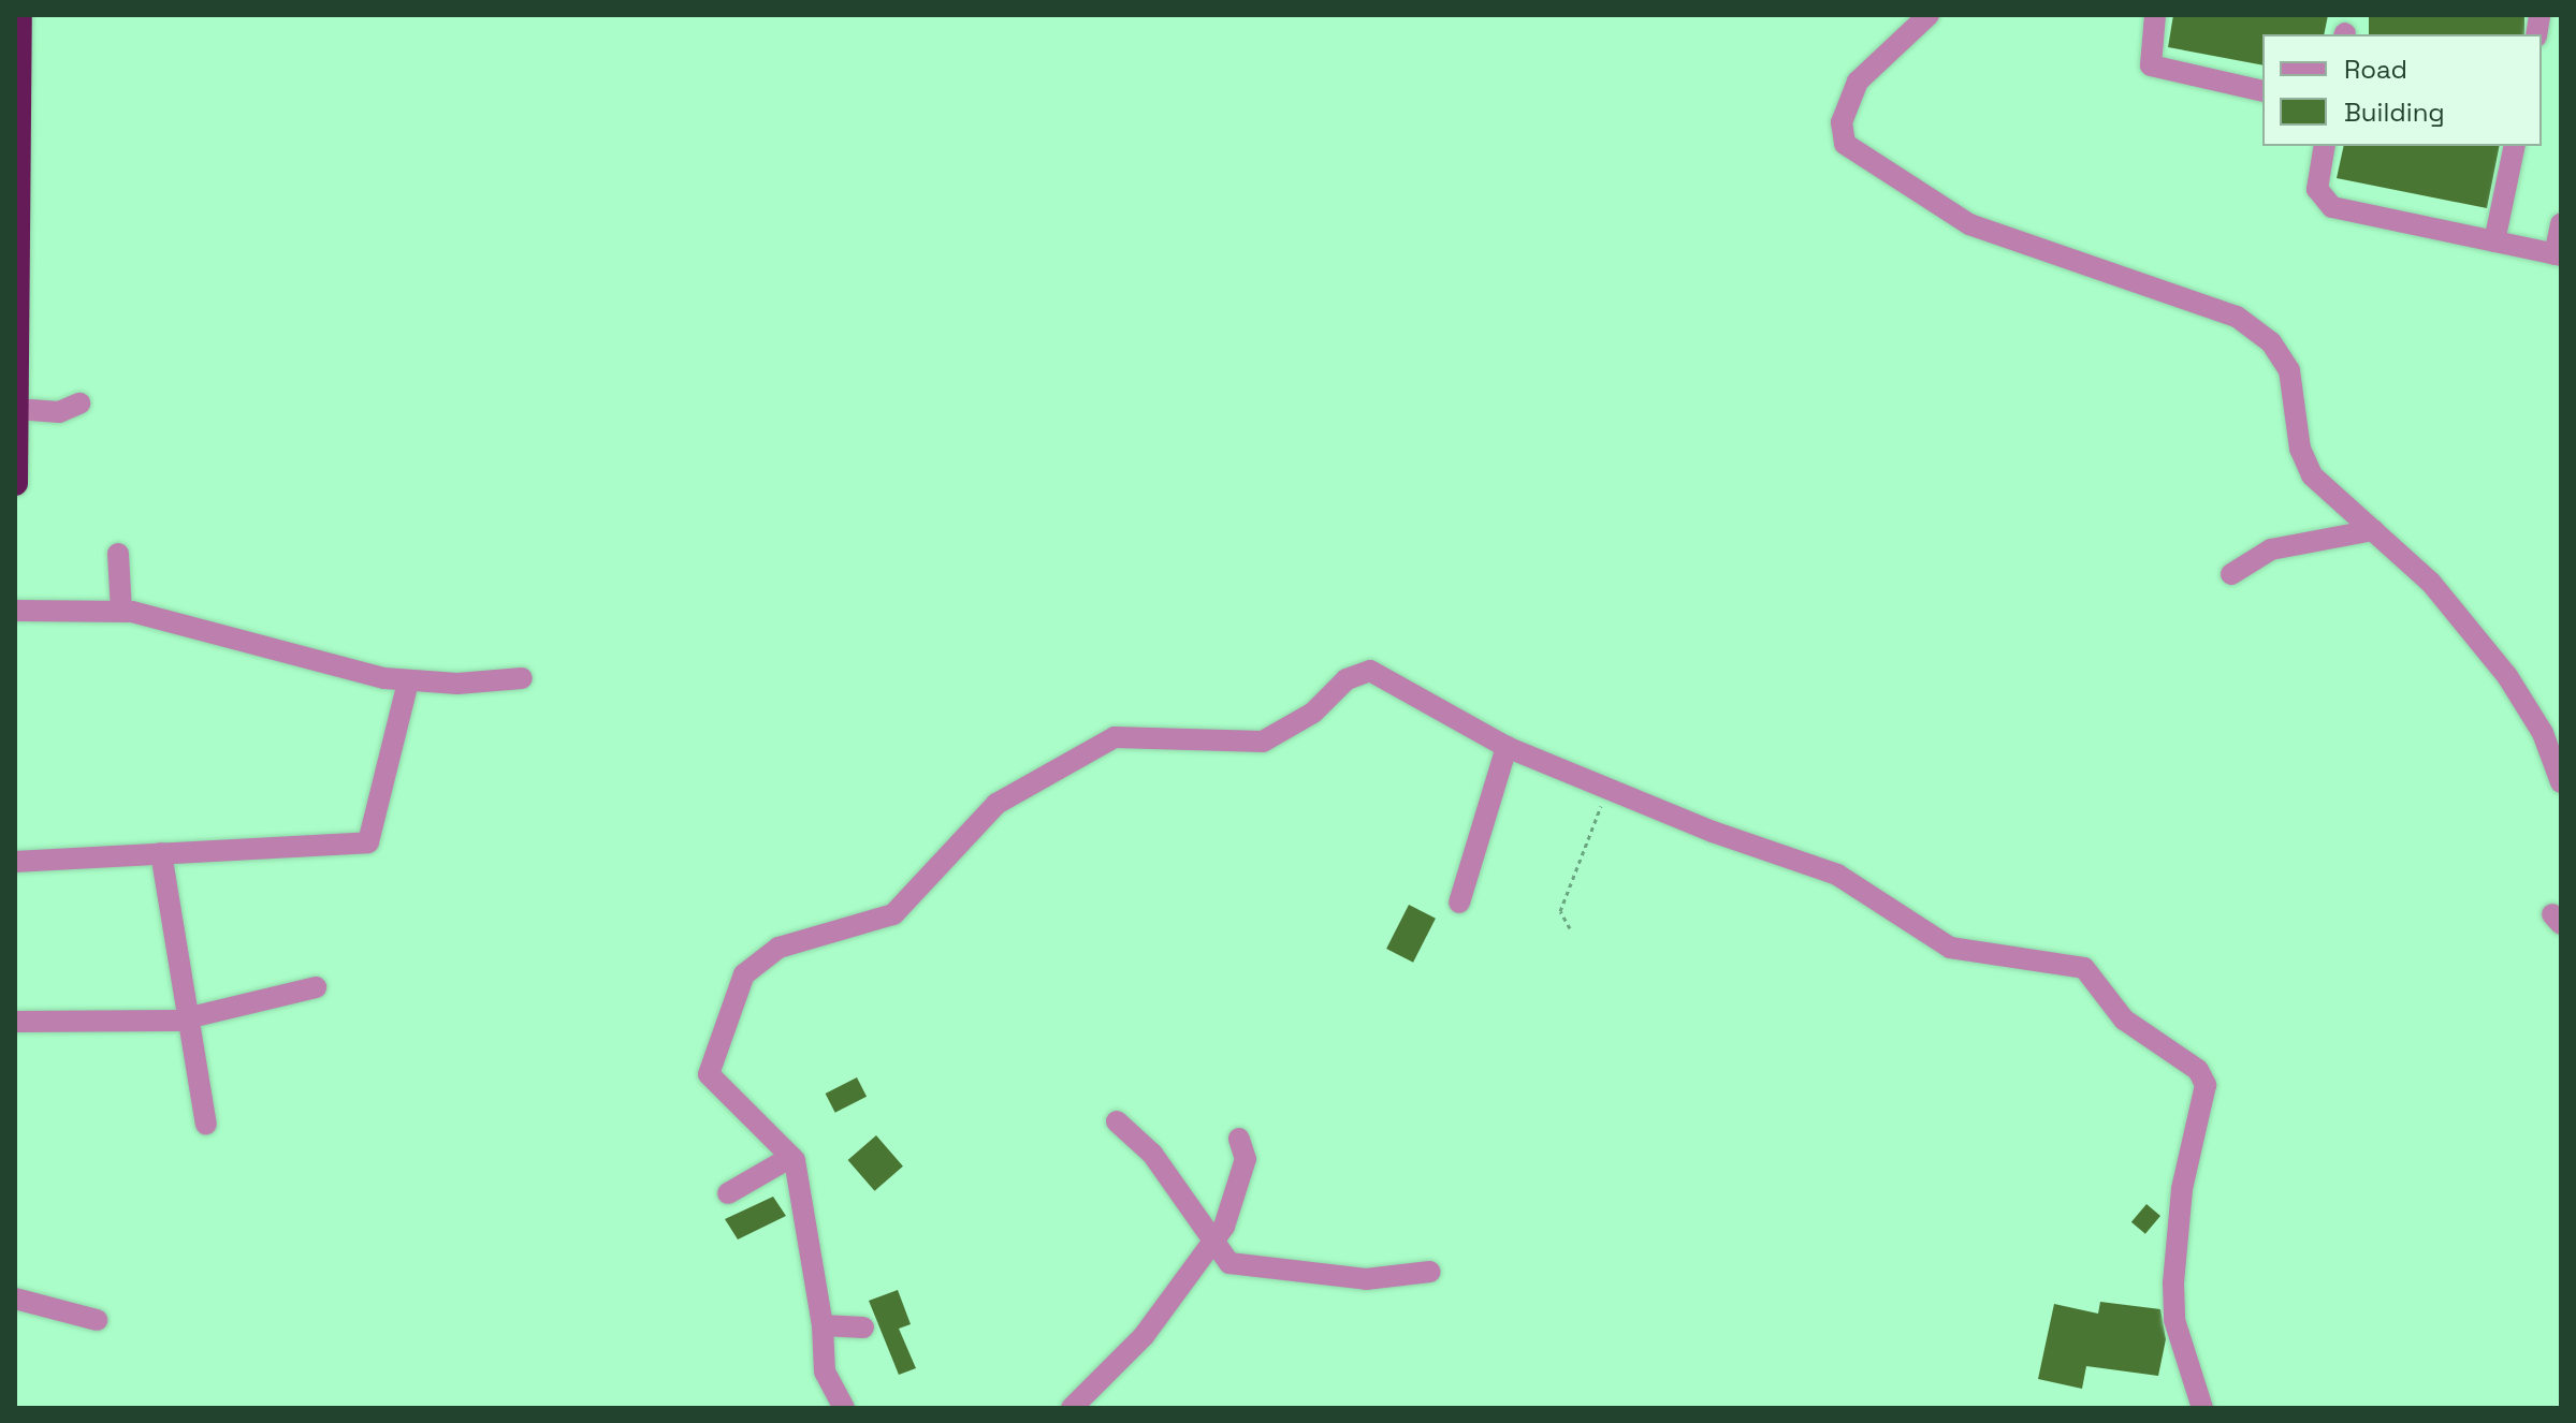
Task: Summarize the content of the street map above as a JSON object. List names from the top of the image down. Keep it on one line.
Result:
{"legend":["Road","Building"]}
